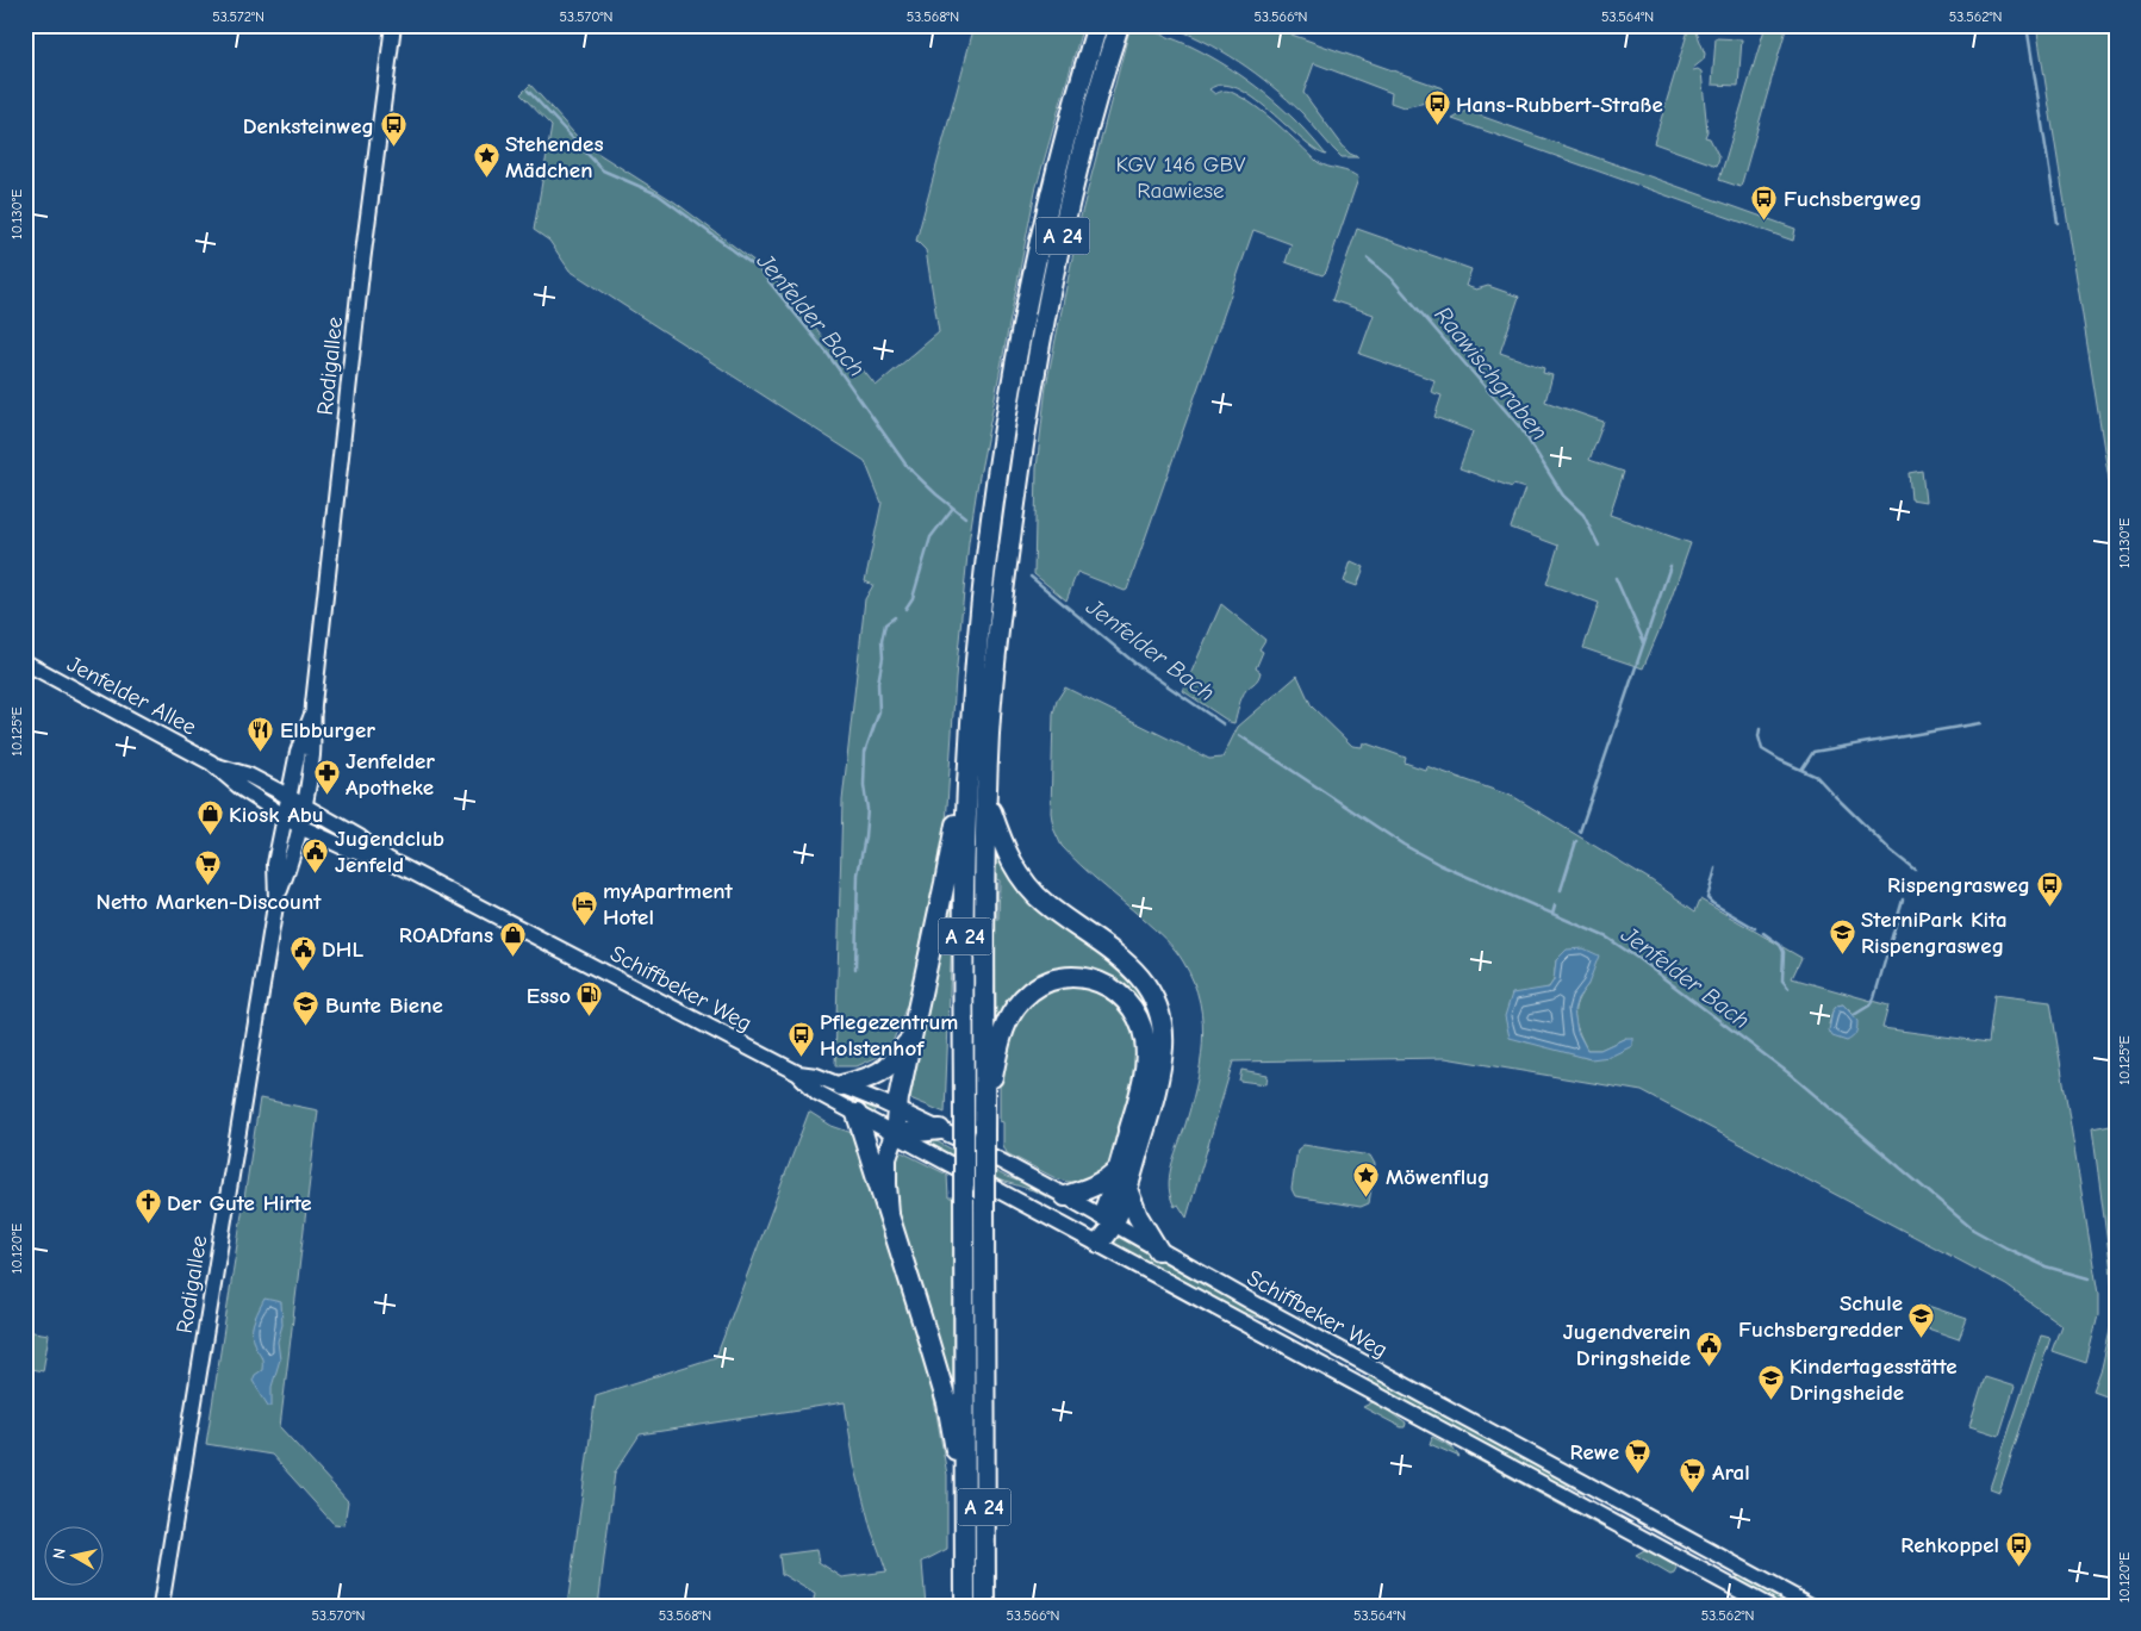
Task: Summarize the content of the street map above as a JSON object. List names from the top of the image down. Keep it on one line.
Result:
{"streets":{"highway":["A 24"],"main road":["Rodigallee","Jenfelder Allee","Schiffbeker Weg"]},"crossings":[["Rodigallee","Jenfelder Allee"],["Rodigallee","Schiffbeker Weg"],["Jenfelder Allee","Schiffbeker Weg"]],"water":["Jenfelder Bach","Raawischgraben"],"parks":["KGV 146 GBV Raawiese"],"places":{"bus stop":["Hans-Rubbert-Straße","Denksteinweg","Fuchsbergweg","Rispengrasweg","Pflegezentrum Holstenhof","Rehkoppel"],"place":["Stehendes Mädchen","Möwenflug"],"restaurant":["Elbburger"],"pharmacy":["Jenfelder Apotheke"],"shop":["Kiosk Abu","ROADfans"],"public building":["Jugendclub Jenfeld","DHL","Jugendverein Dringsheide"],"supermarket":["Netto Marken-Discount","Rewe","Aral"],"hotel":["myApartment Hotel"],"school or university":["SterniPark Kita Rispengrasweg","Bunte Biene","Schule Fuchsbergredder","Kindertagesstätte Dringsheide"],"fuel station":["Esso"],"church":["Der Gute Hirte"]},"north":"left","coordinates":["53.572°N","53.570°N","53.568°N","53.566°N","53.564°N","53.562°N","10.130°E","10.125°E","10.120°E"]}
